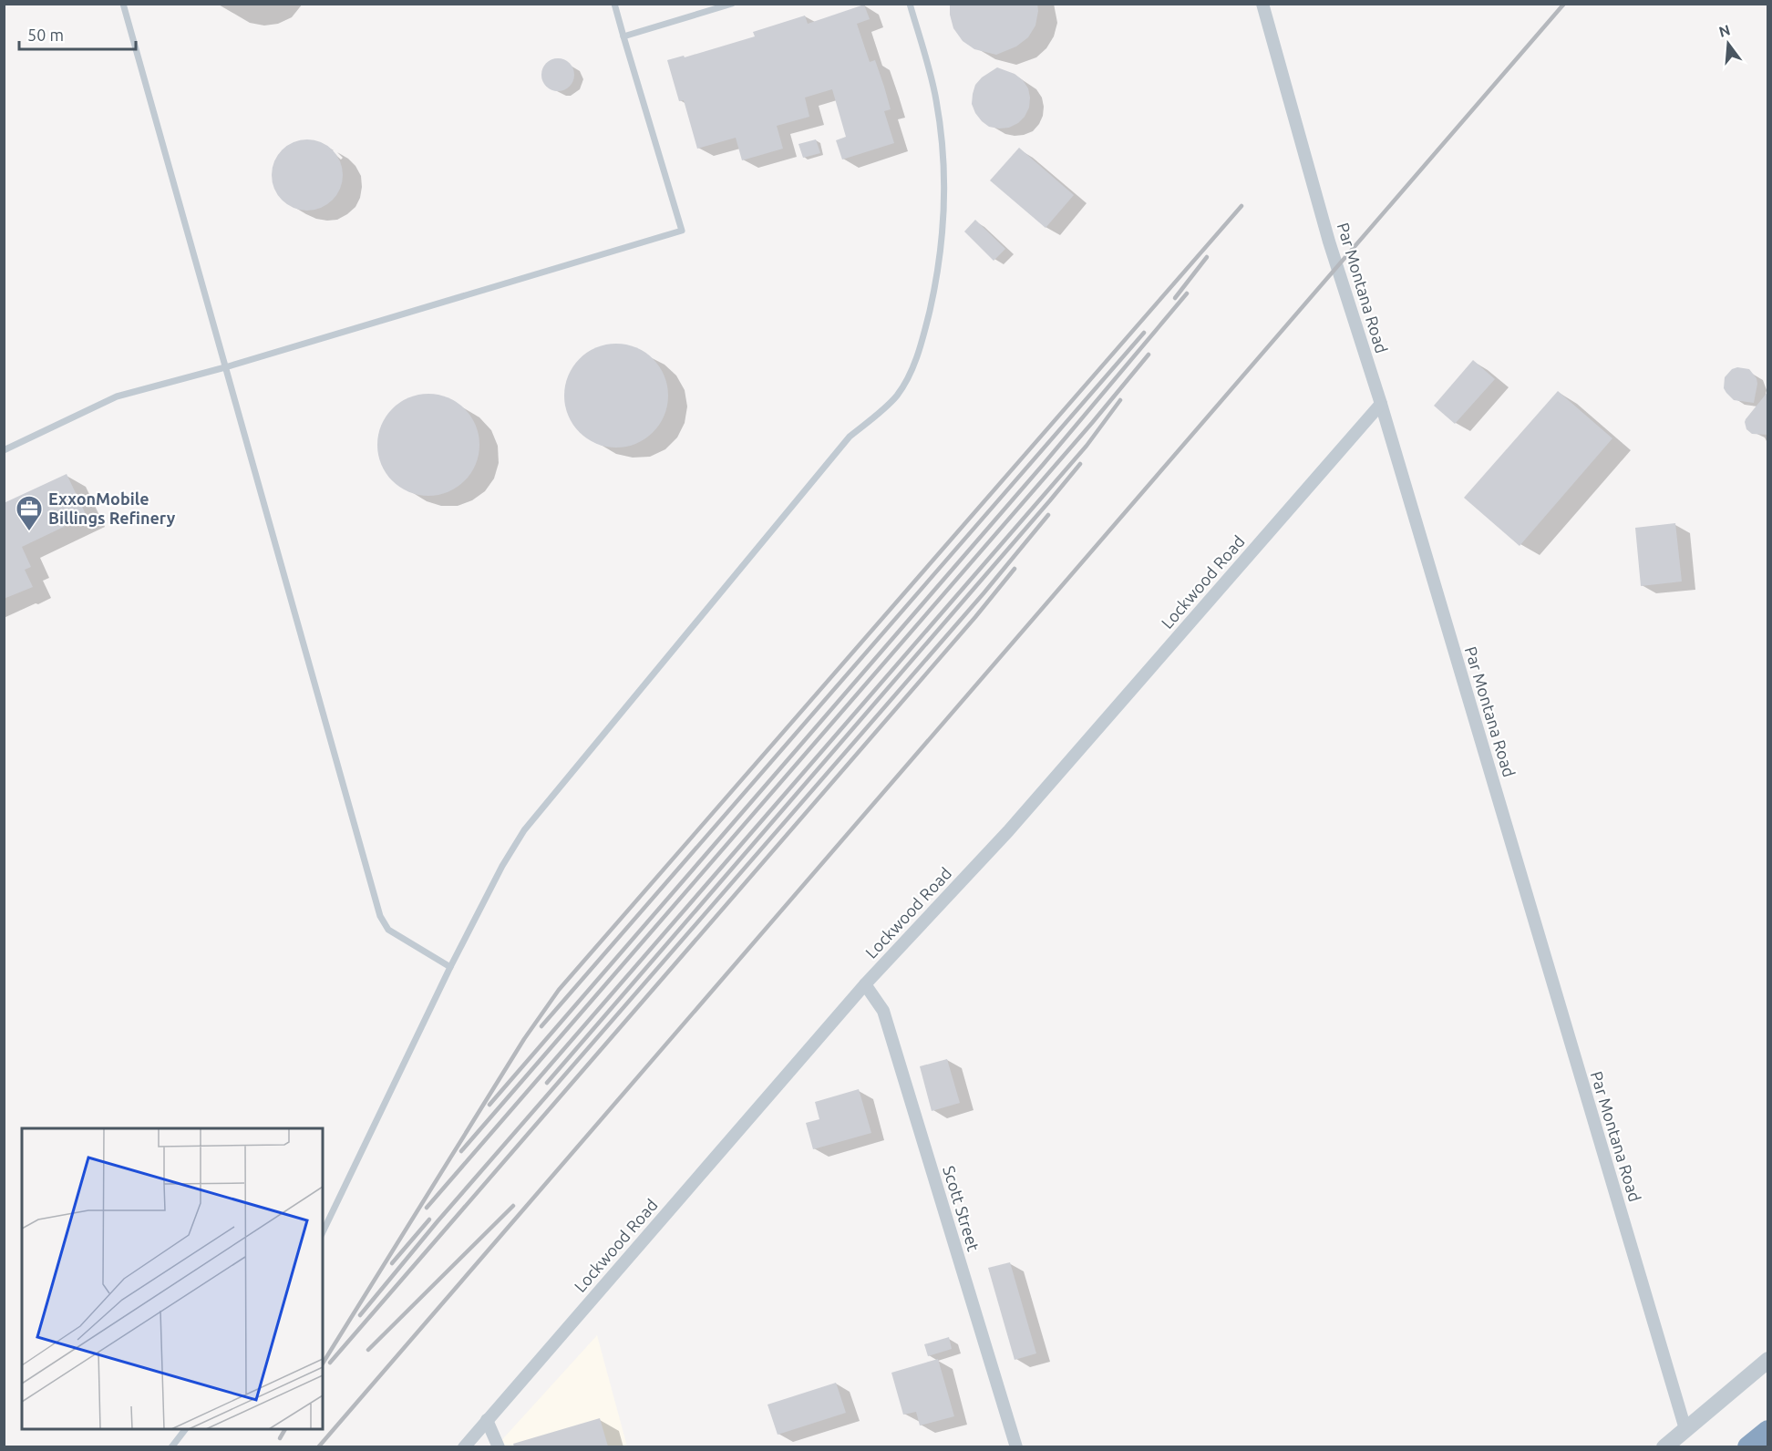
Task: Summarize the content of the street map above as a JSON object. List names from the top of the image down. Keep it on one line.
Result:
{"streets":{"street":["Par Montana Road","Lockwood Road","Scott Street"]},"crossings":[["Par Montana Road","Lockwood Road"],["Lockwood Road","Scott Street"]],"places":{"office":["ExxonMobile Billings Refinery"]},"scale_bar":"50 m","north":"top"}
